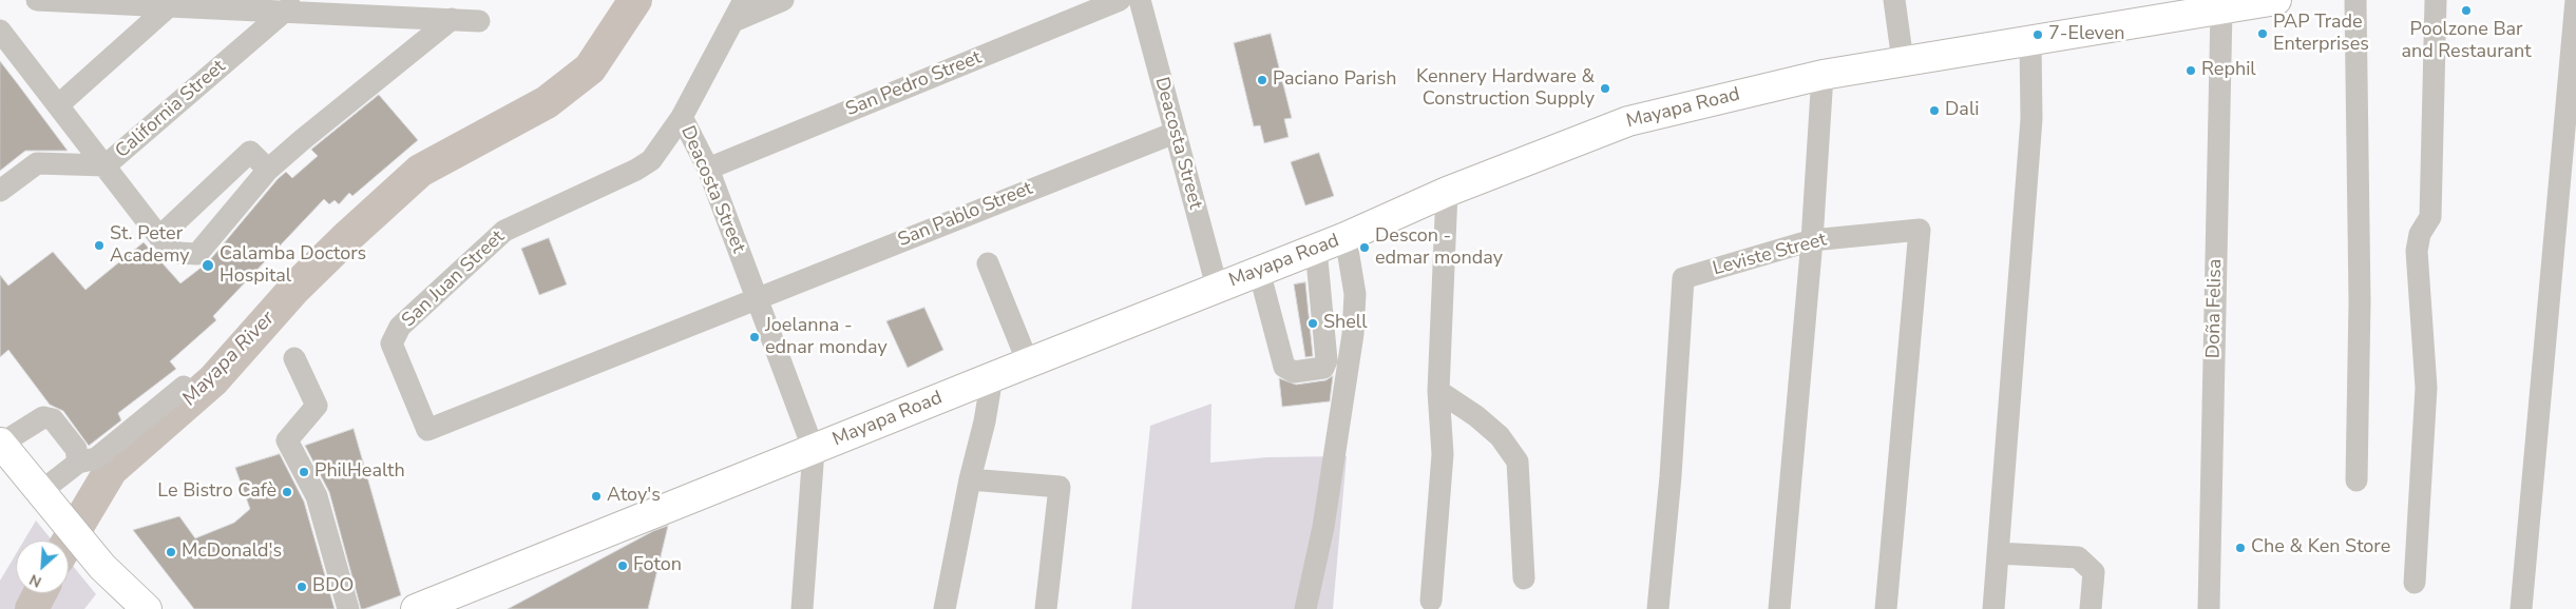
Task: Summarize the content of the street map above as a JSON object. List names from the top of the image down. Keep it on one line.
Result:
{"streets":{"main road":["Mayapa Road"],"street":["San Pedro Street","California Street","Deacosta Street","San Pablo Street","Leviste Street","San Juan Street","Doña Felisa"]},"crossings":[["San Pedro Street","Deacosta Street"],["Mayapa Road","Deacosta Street"],["Mayapa Road","Doña Felisa"],["Deacosta Street","San Pablo Street"],["Deacosta Street","San Juan Street"],["San Pablo Street","San Juan Street"]],"water":["Mayapa River"],"places":["Poolzone Bar and Restaurant","PAP Trade Enterprises","7-Eleven","Rephil","Paciano Parish","Kennery Hardware & Construction Supply","Dali","St. Peter Academy","Descon - edmar monday","Calamba Doctors Hospital","Shell","Joelanna - ednar monday","PhilHealth","Le Bistro Cafè","Atoy's","Che & Ken Store","McDonald's","Foton","BDO"],"north":"bottom left"}
